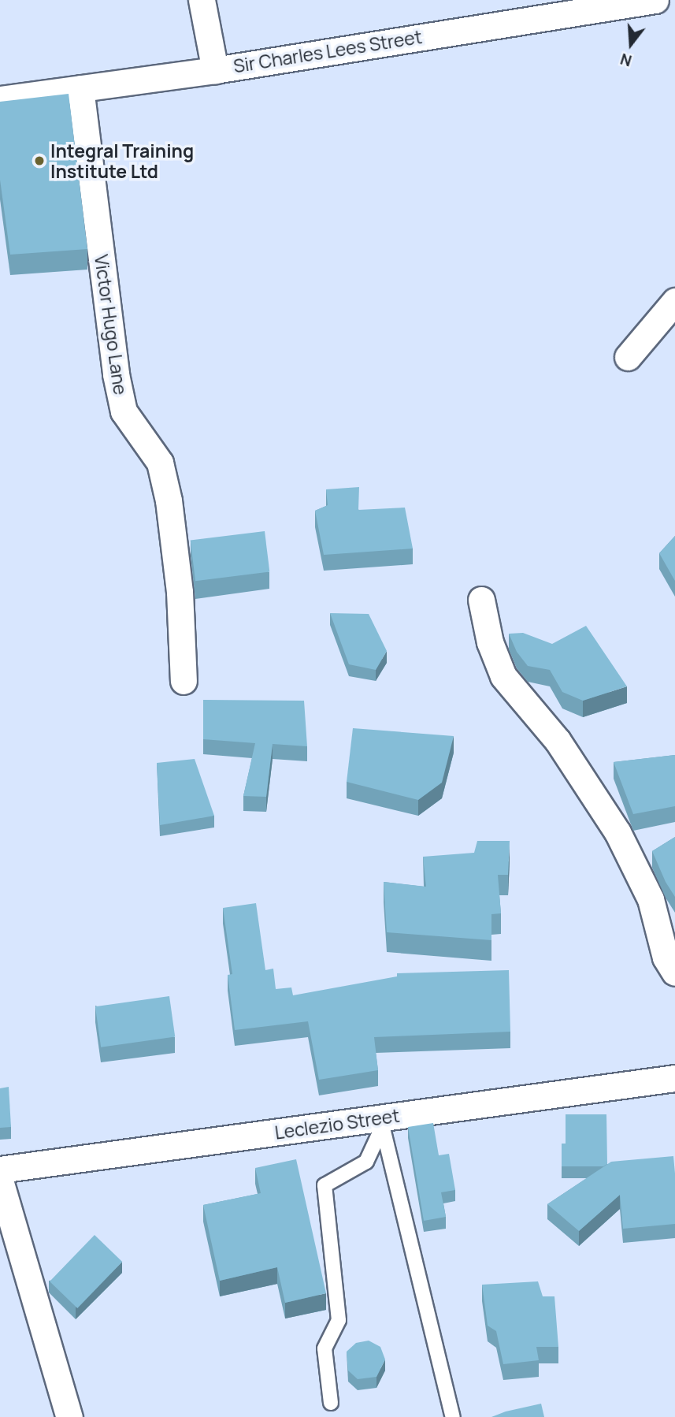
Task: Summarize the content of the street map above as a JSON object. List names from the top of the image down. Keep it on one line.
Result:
{"streets":{"street":["Sir Charles Lees Street","Victor Hugo Lane","Leclezio Street"]},"crossings":[["Sir Charles Lees Street","Victor Hugo Lane"]],"places":["Integral Training Institute Ltd"],"north":"bottom"}
